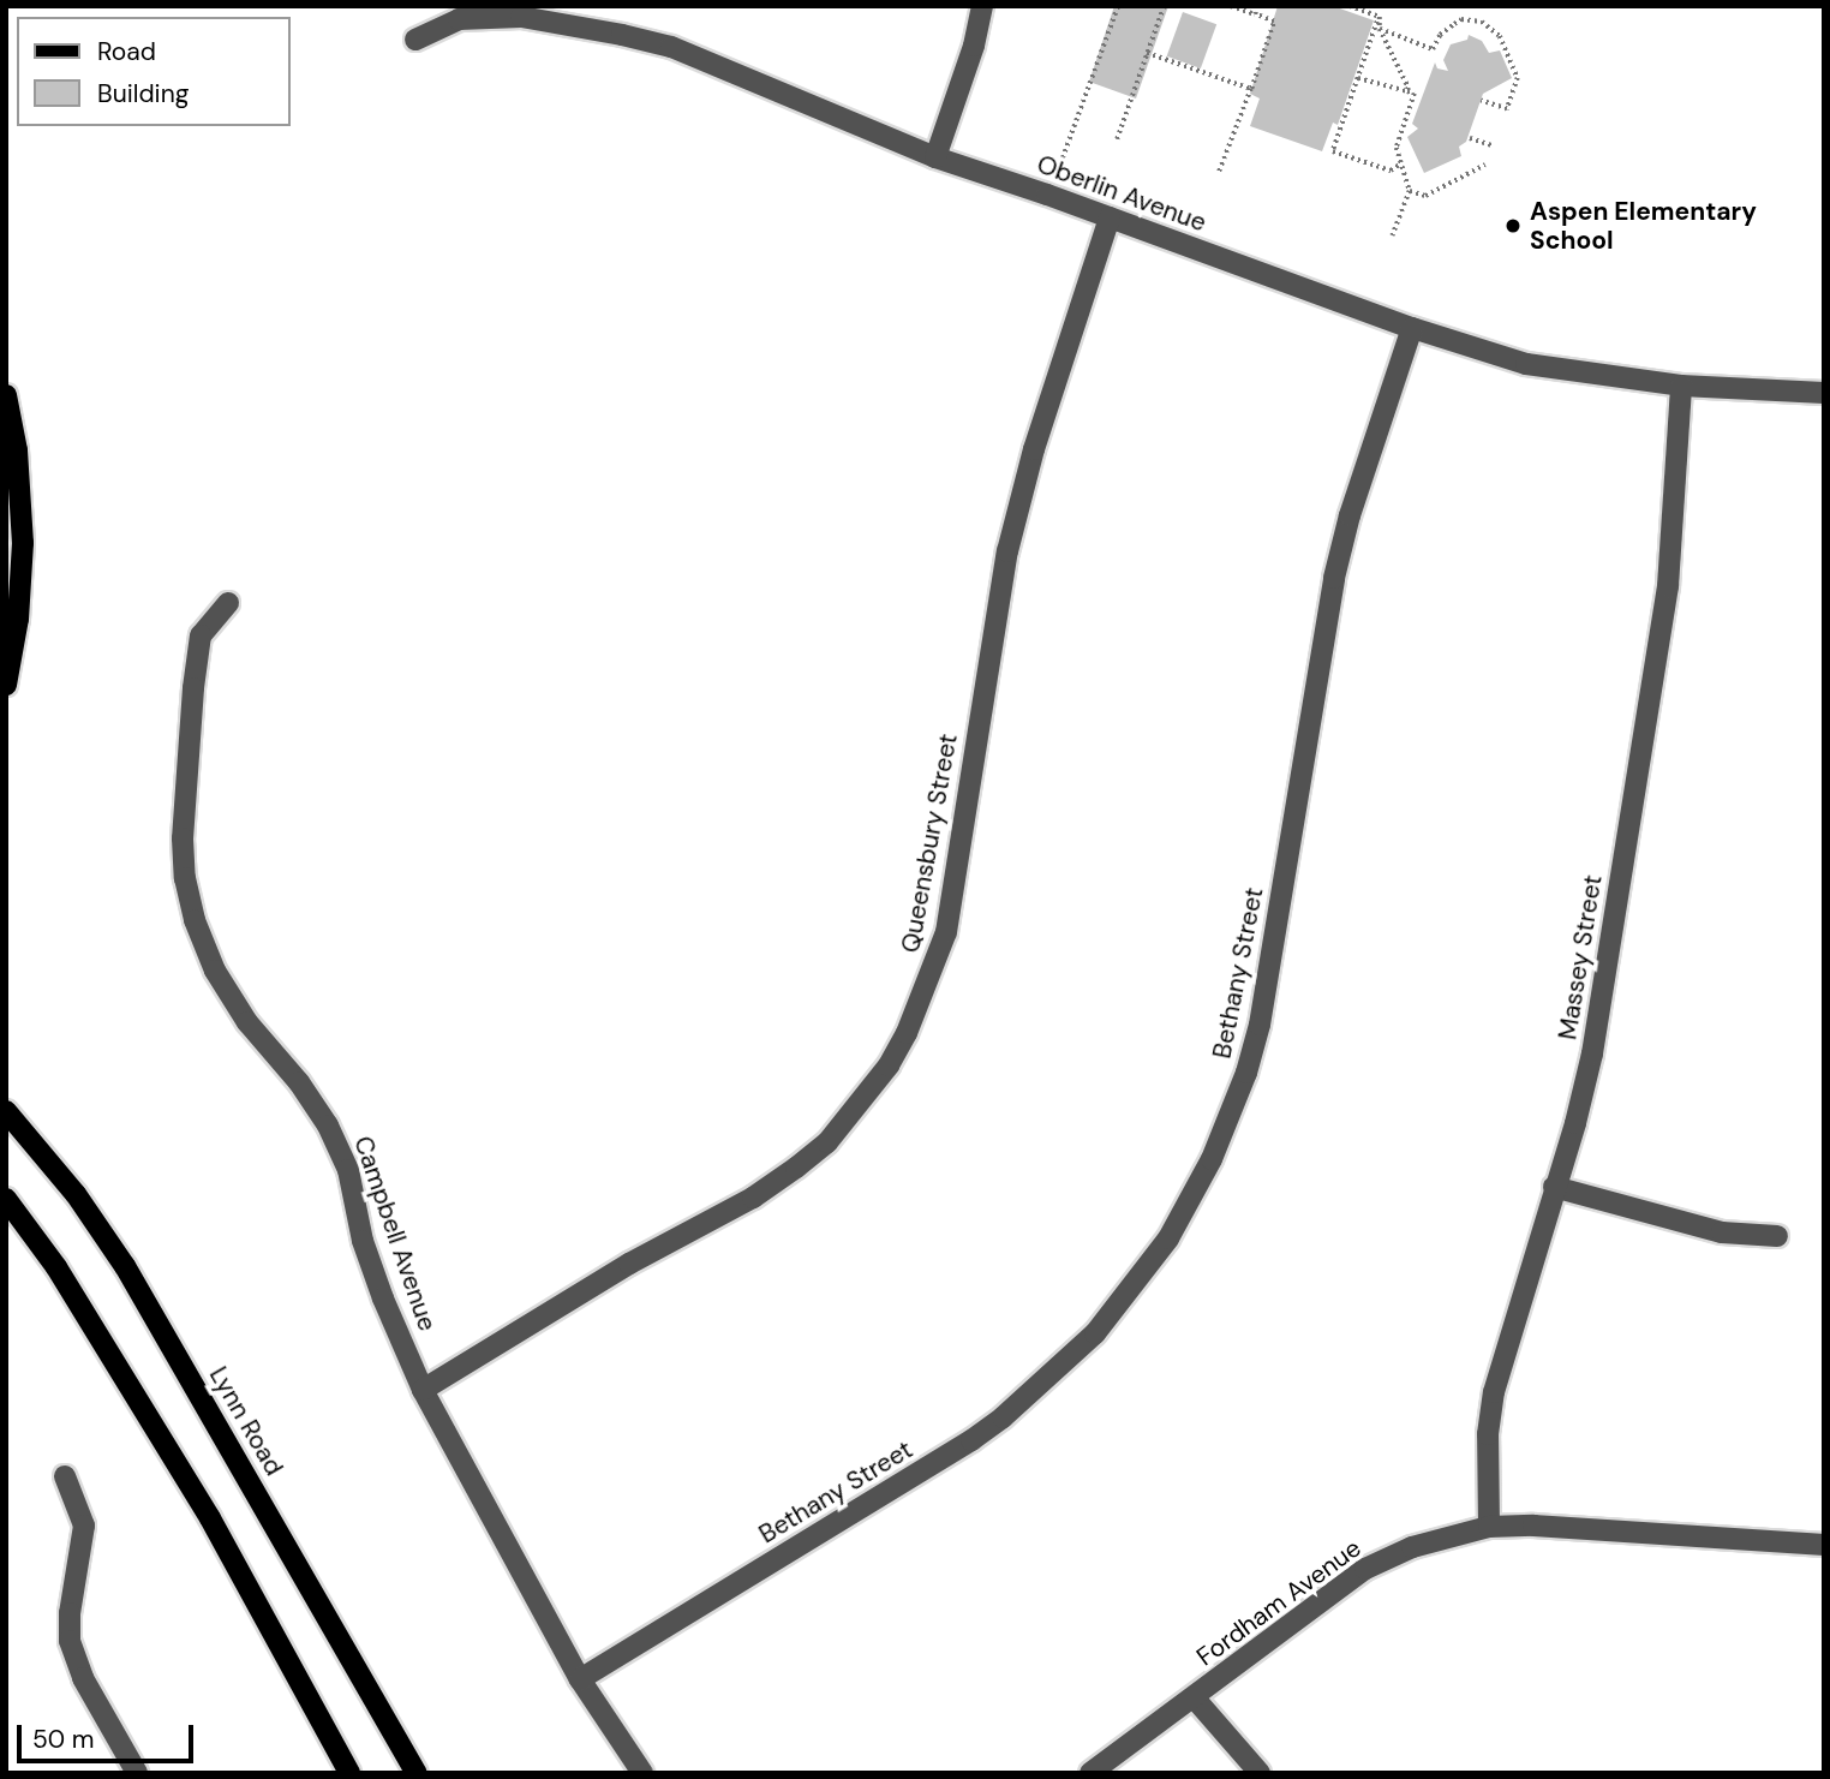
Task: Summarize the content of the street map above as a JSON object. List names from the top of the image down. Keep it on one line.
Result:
{"streets":{"main road":["Lynn Road"],"street":["Oberlin Avenue","Queensbury Street","Massey Street","Bethany Street","Campbell Avenue","Fordham Avenue"]},"crossings":[["Oberlin Avenue","Queensbury Street"],["Oberlin Avenue","Massey Street"],["Oberlin Avenue","Bethany Street"],["Queensbury Street","Campbell Avenue"],["Massey Street","Fordham Avenue"],["Bethany Street","Campbell Avenue"]],"places":["Aspen Elementary School"],"legend":["Road","Building"],"scale_bar":"50 m"}
